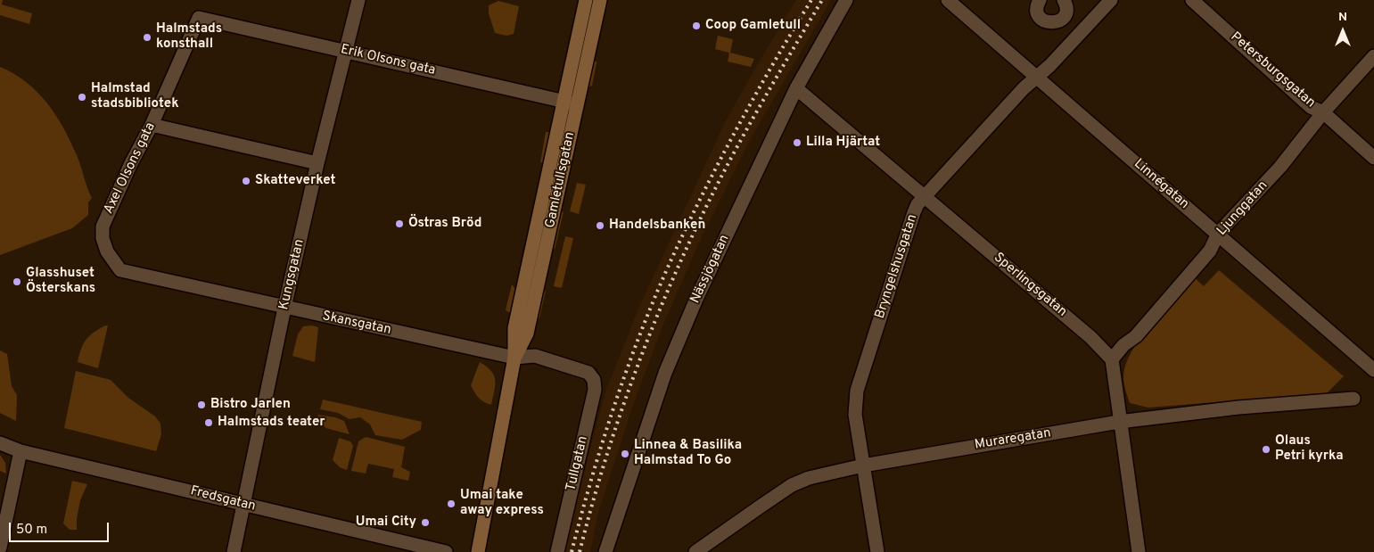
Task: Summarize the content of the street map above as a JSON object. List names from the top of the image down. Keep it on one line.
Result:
{"streets":{"street":["Erik Olsons gata","Petersburgsgatan","Axel Olsons gata","Gamletullsgatan","Linnégatan","Ljunggatan","Bryngelshusgatan","Nässjögatan","Kungsgatan","Sperlingsgatan","Skansgatan","Muraregatan","Tullgatan","Fredsgatan"]},"crossings":[["Erik Olsons gata","Axel Olsons gata"],["Erik Olsons gata","Gamletullsgatan"],["Erik Olsons gata","Kungsgatan"],["Petersburgsgatan","Ljunggatan"],["Axel Olsons gata","Skansgatan"],["Gamletullsgatan","Skansgatan"],["Linnégatan","Ljunggatan"],["Linnégatan","Bryngelshusgatan"],["Ljunggatan","Sperlingsgatan"],["Bryngelshusgatan","Sperlingsgatan"],["Bryngelshusgatan","Muraregatan"],["Nässjögatan","Sperlingsgatan"],["Kungsgatan","Skansgatan"],["Kungsgatan","Fredsgatan"],["Skansgatan","Tullgatan"]],"places":["Coop Gamletull","Halmstads konsthall","Halmstad stadsbibliotek","Lilla Hjärtat","Skatteverket","Östras Bröd","Handelsbanken","Glasshuset Österskans","Bistro Jarlen","Halmstads teater","Olaus Petri kyrka","Linnea & Basilika Halmstad To Go","Umai take away express","Umai City"],"scale_bar":"50 m","north":"top"}
